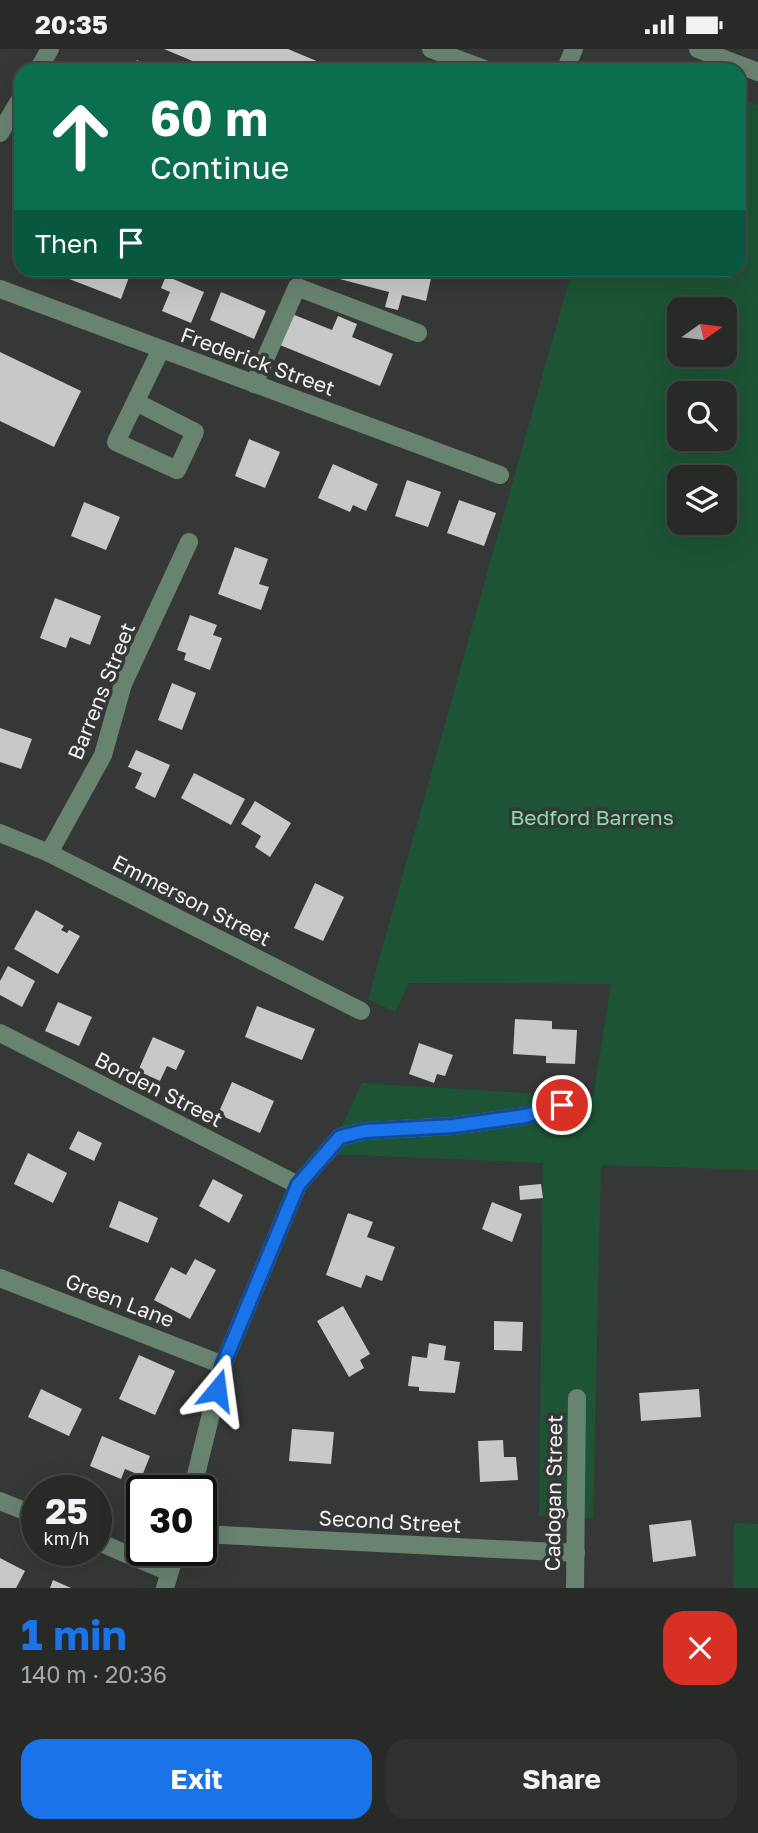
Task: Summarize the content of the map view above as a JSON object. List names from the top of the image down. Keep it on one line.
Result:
{"streets":{"street":["Frederick Street","Barrens Street","Emmerson Street","Borden Street","Green Lane","Cadogan Street","Second Street"]},"crossings":[["Barrens Street","Emmerson Street"],["Cadogan Street","Second Street"]],"parks":["Bedford Barrens"],"north":"right","page":{"status":"20:35","turn":["60 m","Continue"],"then":"Then","speed":"25 km/h","limit":"30","heading":["1 min","140 m · 20:36"],"buttons":["Exit","Share"]}}
